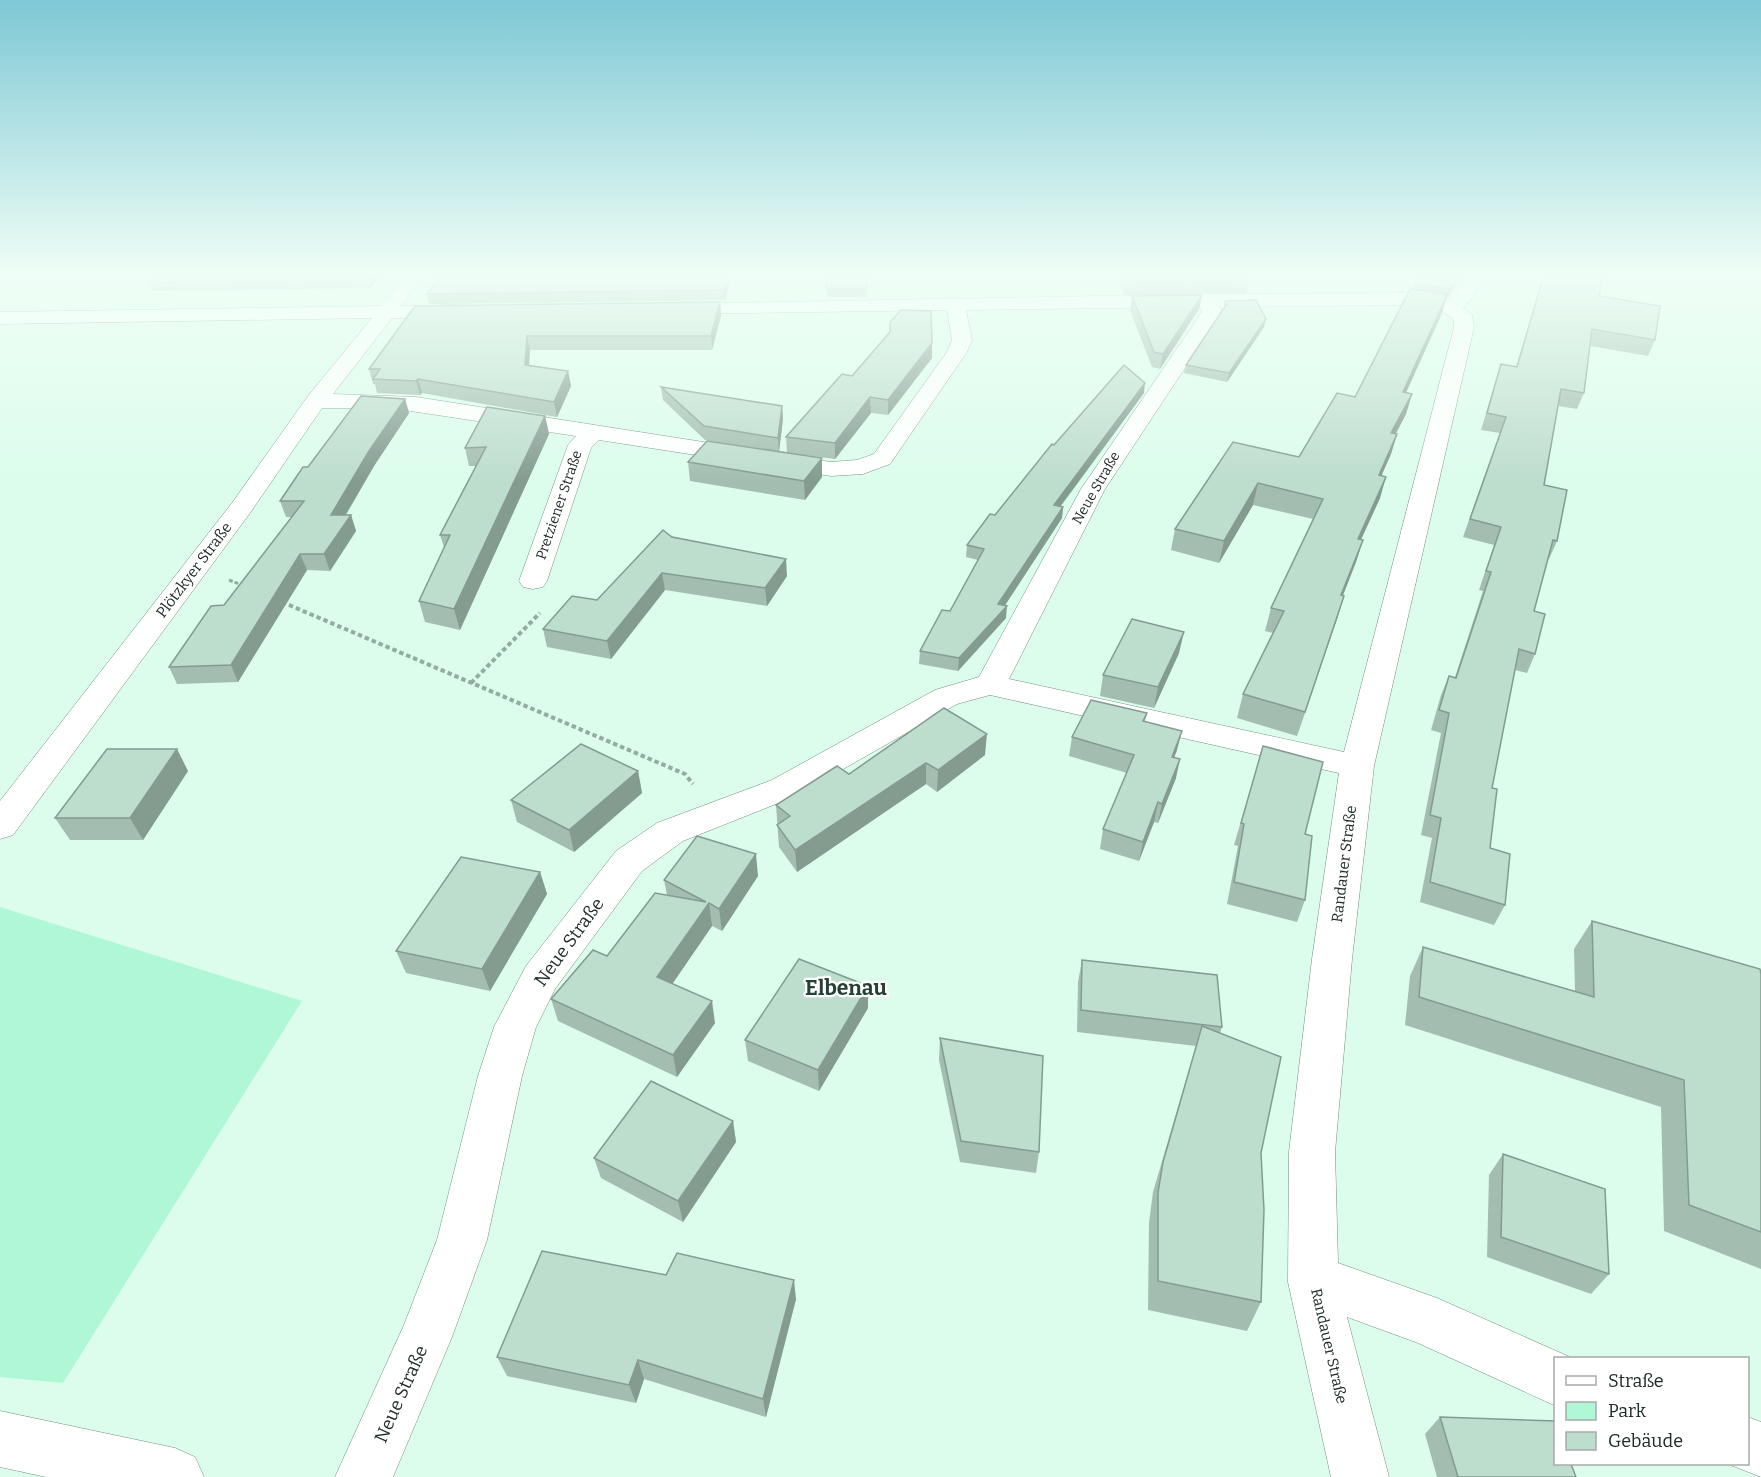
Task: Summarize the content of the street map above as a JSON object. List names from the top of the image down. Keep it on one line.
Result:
{"streets":{"street":["Neue Straße","Pretziener Straße","Plötzkyer Straße","Randauer Straße"]},"crossings":[["Neue Straße","Randauer Straße"],["Pretziener Straße","Plötzkyer Straße"]],"districts":["Elbenau"],"legend":["Straße","Park","Gebäude"]}
